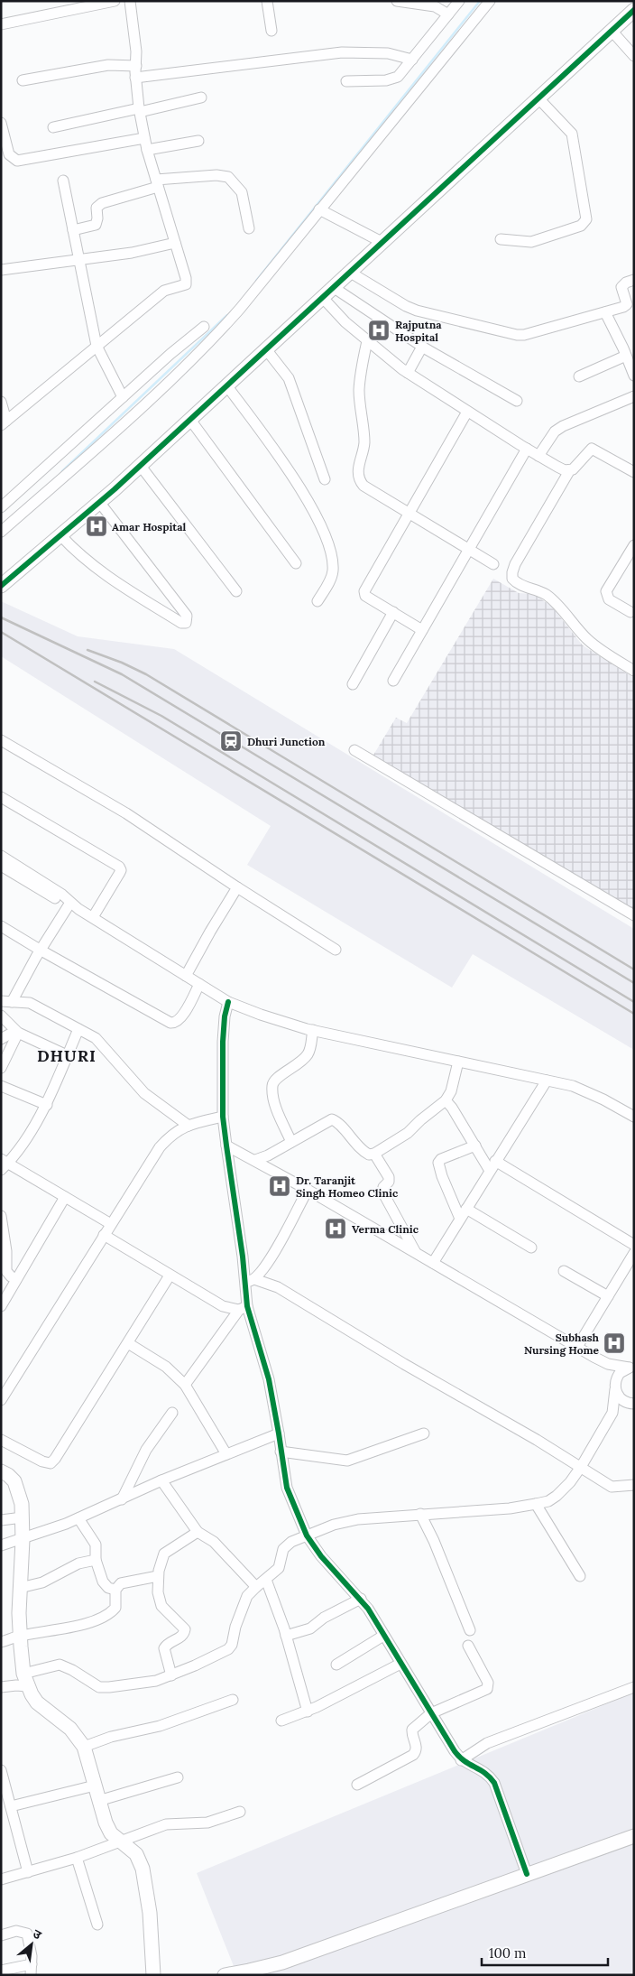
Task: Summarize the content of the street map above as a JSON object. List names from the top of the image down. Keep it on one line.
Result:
{"districts":["DHURI"],"places":{"hospital":["Rajputna Hospital","Amar Hospital","Dr. Taranjit Singh Homeo Clinic","Verma Clinic","Subhash Nursing Home"],"station":["Dhuri Junction"]},"scale_bar":"100 m","north":"top right"}
